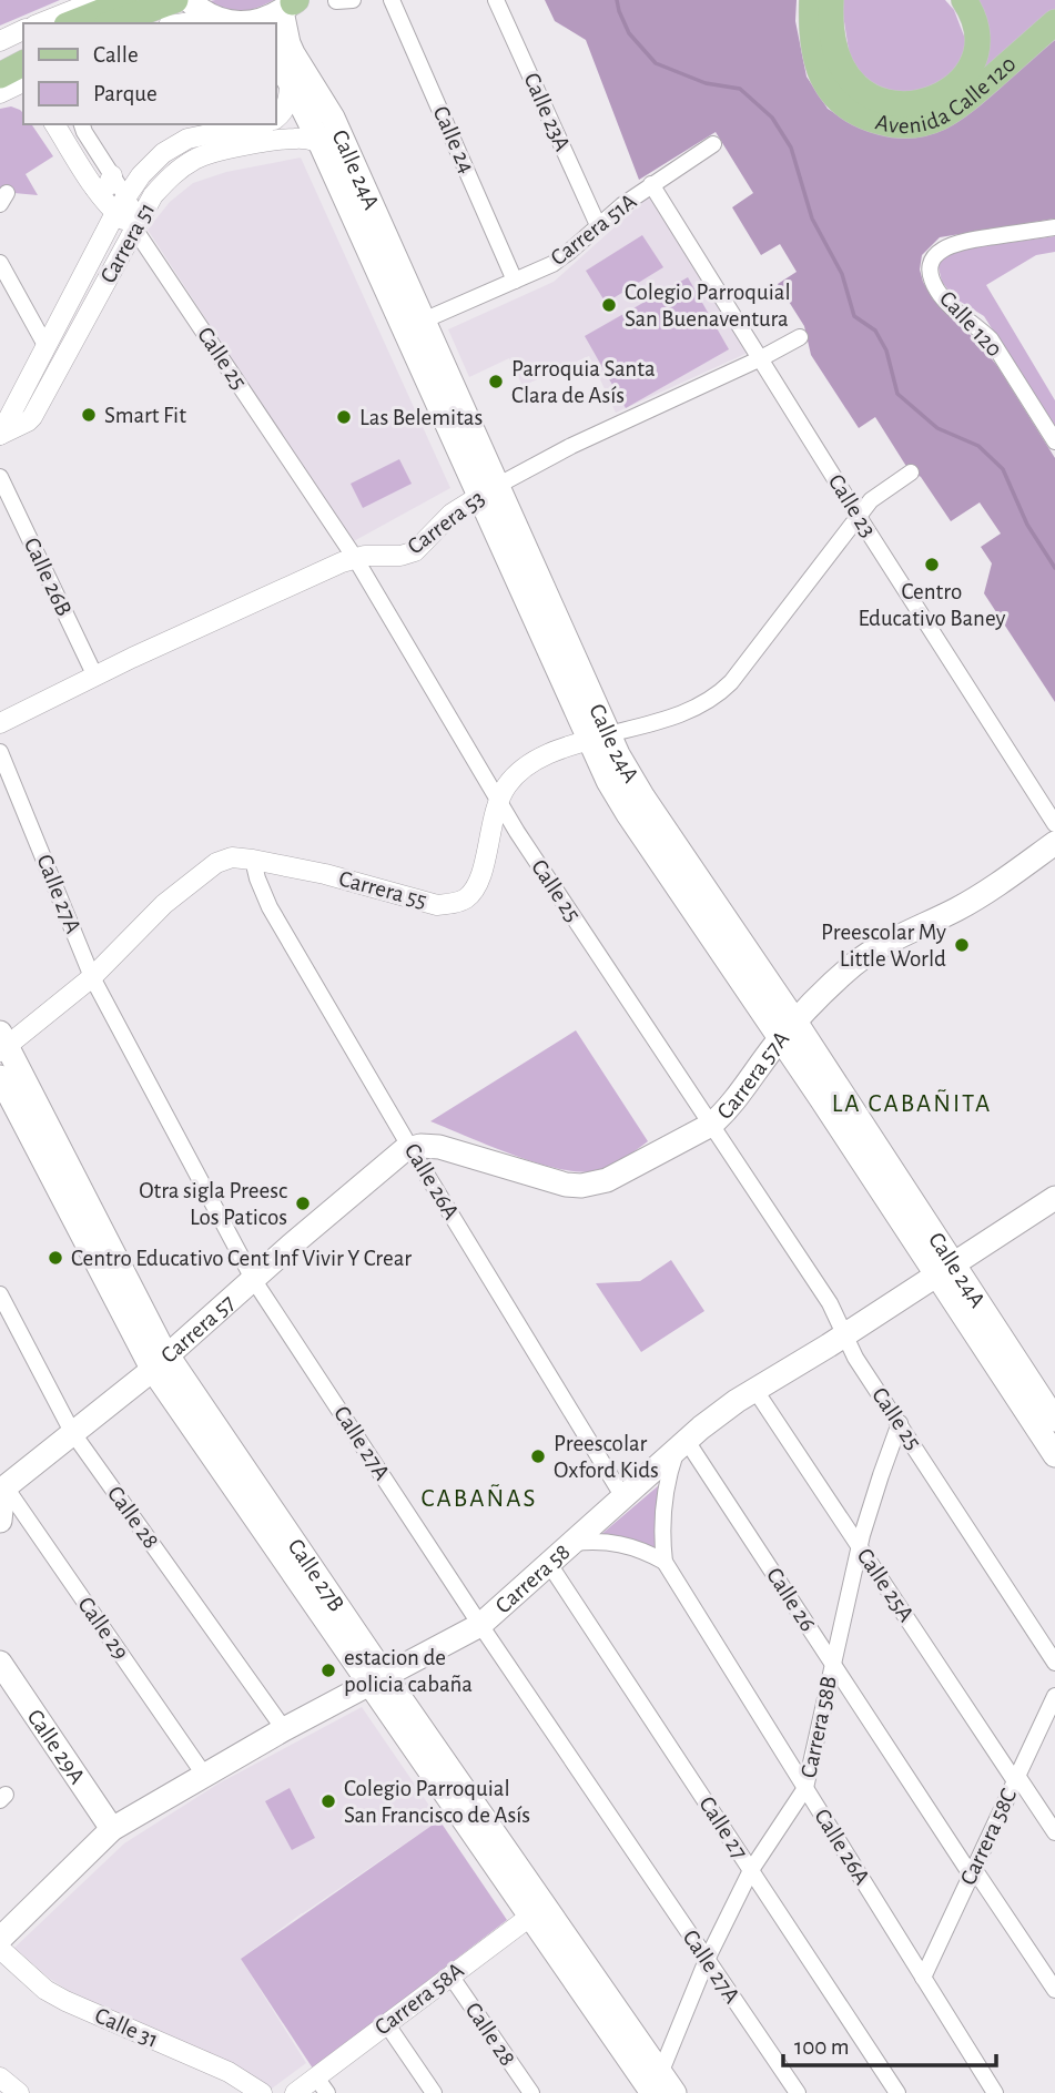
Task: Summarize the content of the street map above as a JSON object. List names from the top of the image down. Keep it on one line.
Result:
{"streets":{"main road":["Avenida Calle 120","Calle 24A","Carrera 57A","Carrera 57","Calle 27B","Carrera 58","Calle 29A"],"street":["Calle 23A","Calle 24","Carrera 51A","Carrera 51","Calle 120","Calle 25","Calle 23","Carrera 53","Calle 26B","Carrera 55","Calle 27A","Calle 26A","Calle 28","Calle 25A","Calle 26","Calle 29","Carrera 58B","Calle 27","Carrera 58C","Carrera 58A","Calle 31"]},"crossings":[["Calle 23A","Carrera 51A"],["Calle 24","Carrera 51A"],["Calle 24A","Carrera 51A"],["Calle 24A","Carrera 51"],["Calle 24A","Carrera 53"],["Calle 24A","Carrera 55"],["Calle 24A","Carrera 57A"],["Calle 24A","Carrera 58"],["Carrera 51A","Calle 23"],["Carrera 51","Calle 25"],["Calle 25","Carrera 53"],["Calle 25","Carrera 55"],["Calle 25","Carrera 57A"],["Calle 25","Carrera 58"],["Calle 25","Carrera 58B"],["Calle 23","Carrera 53"],["Calle 23","Carrera 55"],["Carrera 53","Calle 26B"],["Carrera 55","Calle 27A"],["Carrera 55","Calle 26A"],["Carrera 55","Calle 27B"],["Calle 27A","Carrera 57"],["Calle 27A","Carrera 58"],["Calle 27A","Carrera 58B"],["Carrera 57A","Calle 26A"],["Carrera 57A","Carrera 57"],["Calle 26A","Carrera 57"],["Calle 26A","Carrera 58"],["Calle 26A","Calle 26"],["Calle 26A","Carrera 58B"],["Calle 26A","Carrera 58C"],["Carrera 57","Calle 28"],["Carrera 57","Calle 27B"],["Carrera 57","Calle 29"],["Calle 28","Carrera 58"],["Calle 28","Carrera 58A"],["Calle 27B","Carrera 58"],["Calle 27B","Carrera 58B"],["Calle 27B","Carrera 58A"],["Carrera 58","Calle 25A"],["Carrera 58","Calle 26"],["Carrera 58","Calle 29"],["Carrera 58","Calle 29A"],["Carrera 58","Calle 27"],["Calle 25A","Carrera 58B"],["Calle 25A","Carrera 58C"],["Calle 26","Carrera 58B"],["Calle 26","Carrera 58C"],["Carrera 58B","Calle 27"]],"districts":["LA CABAÑITA","CABAÑAS"],"places":["Colegio Parroquial San Buenaventura","Parroquia Santa Clara de Asís","Smart Fit","Las Belemitas","Centro Educativo Baney","Preescolar My Little World","Otra sigla Preesc Los Paticos","Centro Educativo Cent Inf Vivir Y Crear","Preescolar Oxford Kids","estacion de policia cabaña","Colegio Parroquial San Francisco de Asís"],"legend":["Calle","Parque"],"scale_bar":"100 m"}
